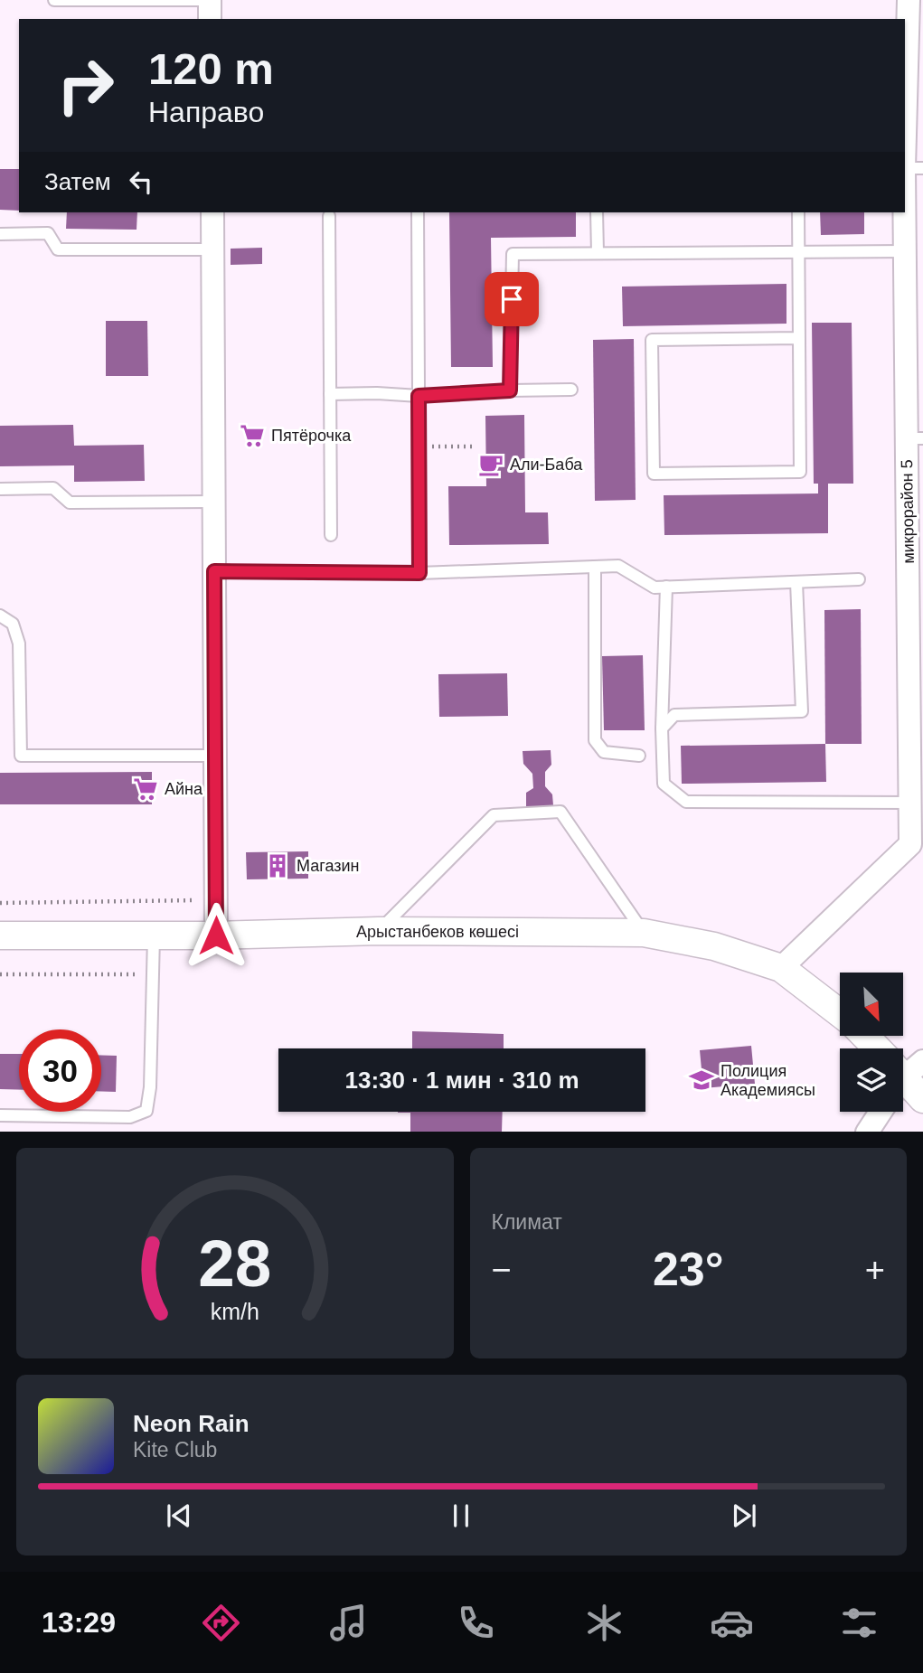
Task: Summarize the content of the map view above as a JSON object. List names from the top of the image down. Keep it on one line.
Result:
{"streets":{"street":["микрорайон 5","Арыстанбеков көшесі"]},"crossings":[["микрорайон 5","Арыстанбеков көшесі"]],"places":{"supermarket":["Пятёрочка","Айна"],"cafe":["Али-Баба"],"building":["Магазин"],"school or university":["Полиция Академиясы"]},"north":"bottom right","page":{"turn":["120 m","Направо"],"then":"Затем","limit":"30","trip":"13:30 · 1 мин · 310 m","tile":"Климат","heat":["−","23°","+"],"song":["Neon Rain","Kite Club"],"tabs":"13:29","gauge":["28","km/h"]}}
